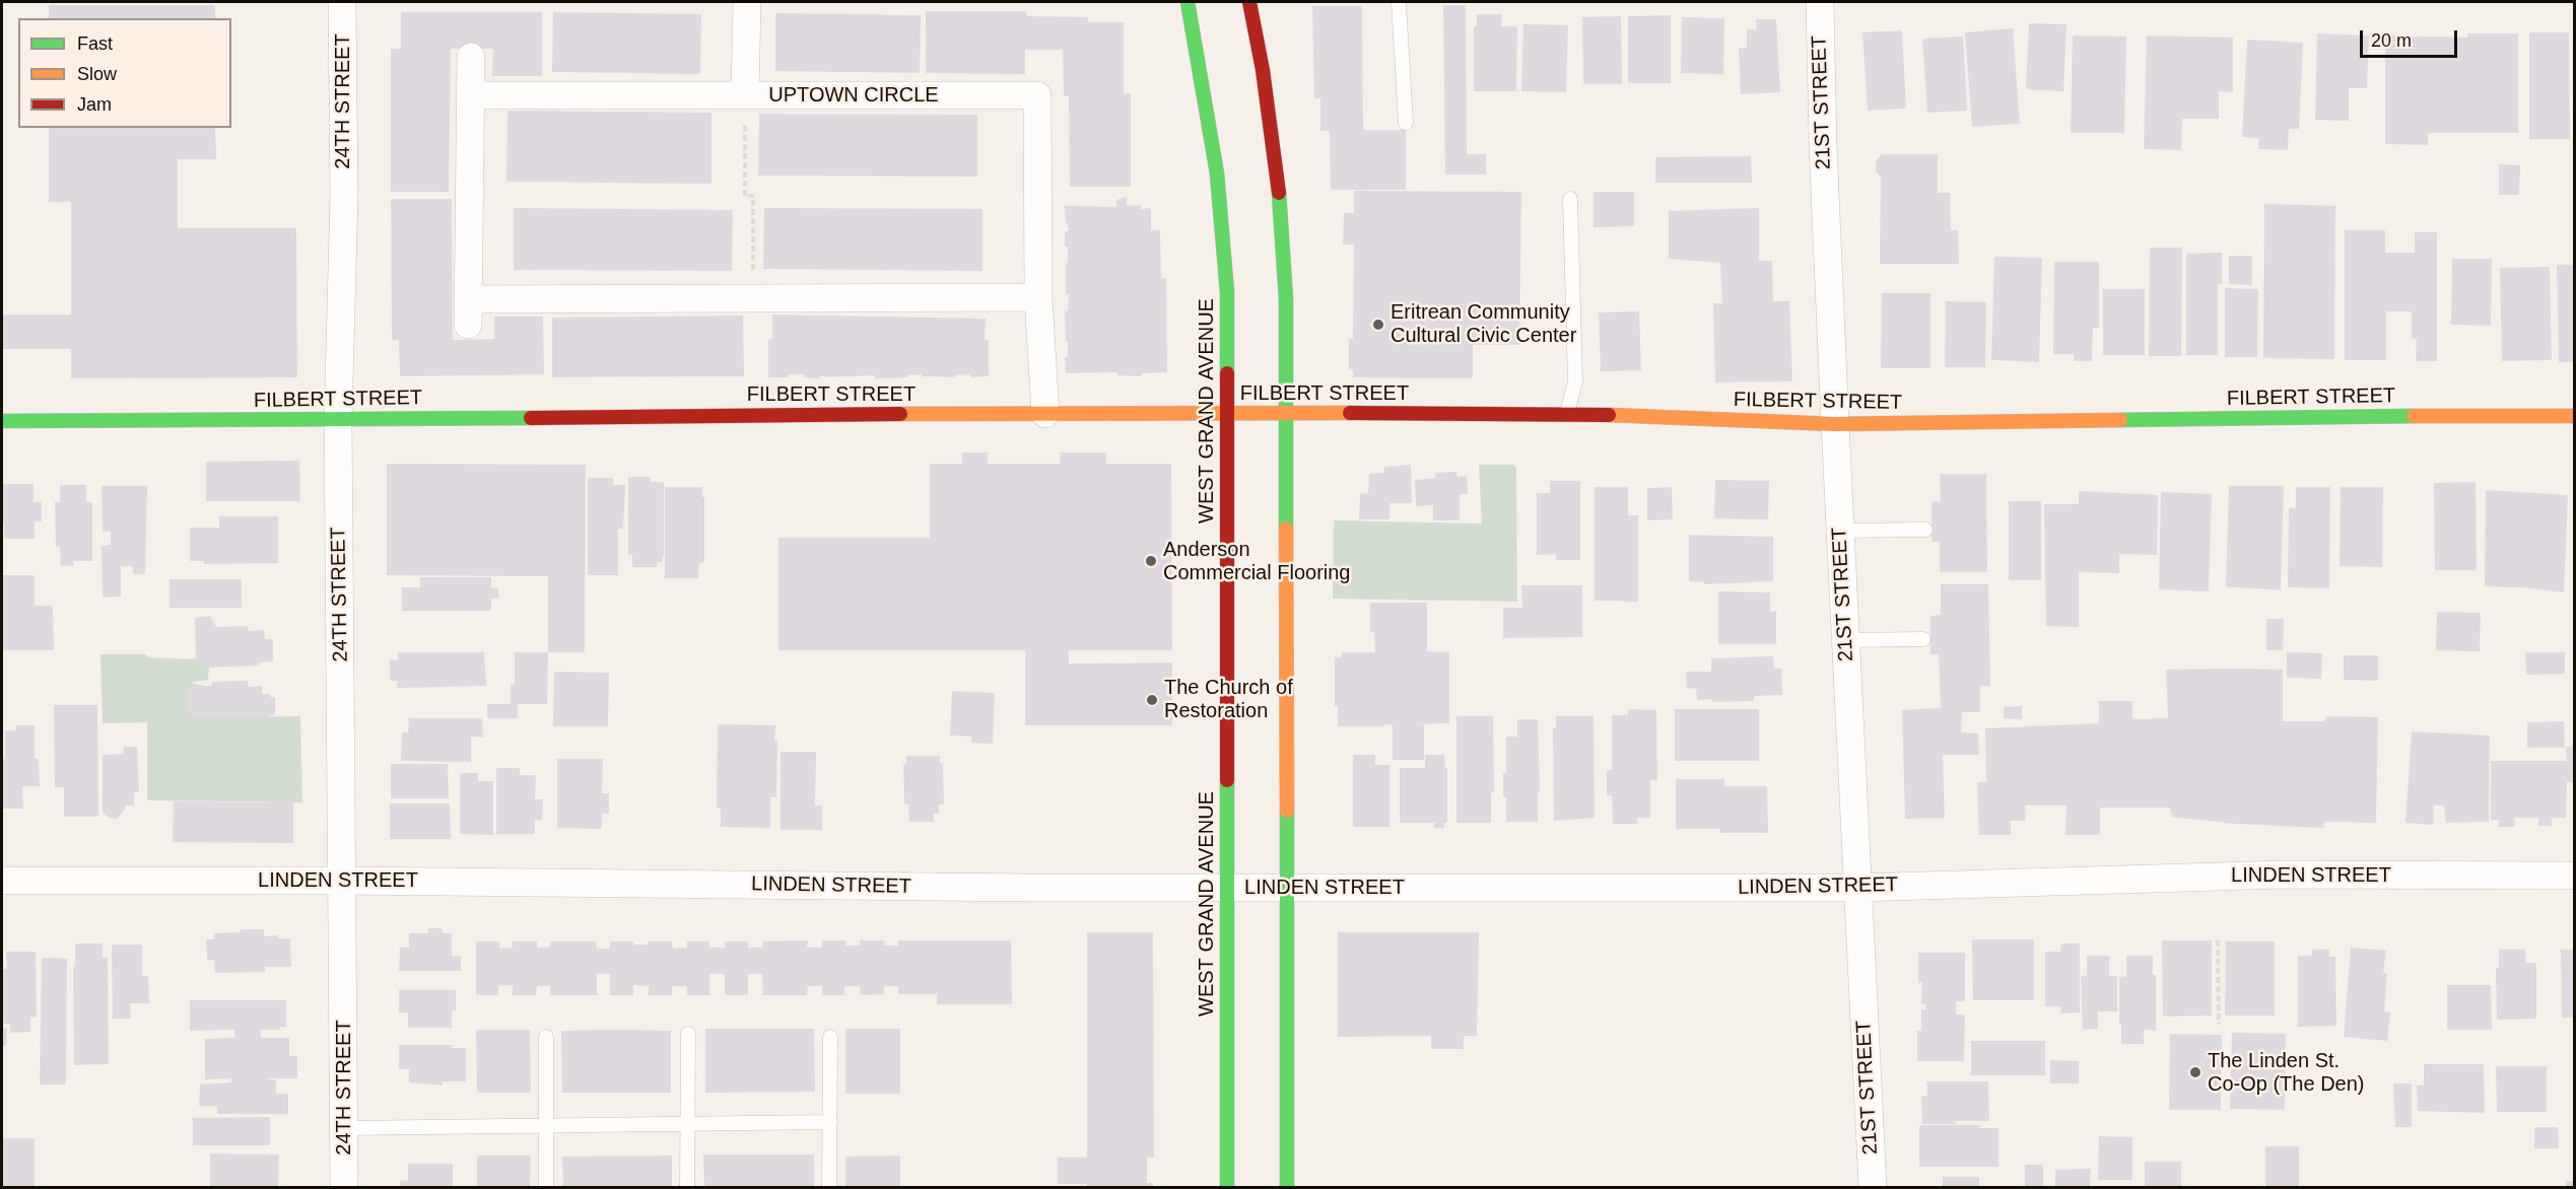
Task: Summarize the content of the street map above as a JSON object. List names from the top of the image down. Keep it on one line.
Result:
{"streets":{"street":["UPTOWN CIRCLE","24TH STREET","21ST STREET","FILBERT STREET","WEST GRAND AVENUE","LINDEN STREET"]},"crossings":[["UPTOWN CIRCLE","FILBERT STREET"],["24TH STREET","FILBERT STREET"],["24TH STREET","LINDEN STREET"],["21ST STREET","FILBERT STREET"],["21ST STREET","LINDEN STREET"],["FILBERT STREET","WEST GRAND AVENUE"],["WEST GRAND AVENUE","LINDEN STREET"]],"places":["Eritrean Community Cultural Civic Center","Anderson Commercial Flooring","The Church of Restoration","The Linden St. Co-Op (The Den)"],"legend":["Fast","Slow","Jam"],"scale_bar":"20 m"}
